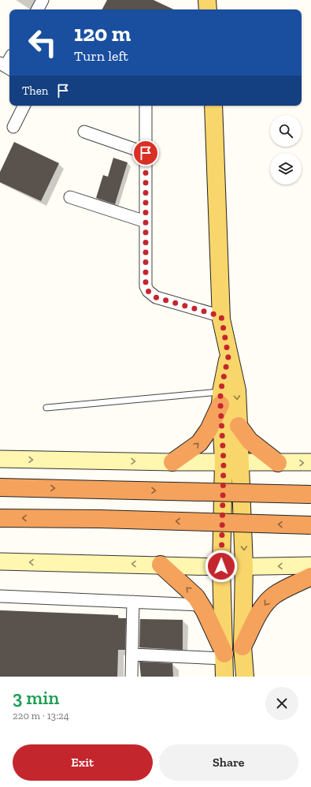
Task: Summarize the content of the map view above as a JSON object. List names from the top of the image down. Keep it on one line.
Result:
{"page":{"turn":["120 m","Turn left"],"then":"Then","heading":["3 min","220 m · 13:24"],"buttons":["Exit","Share"]}}
